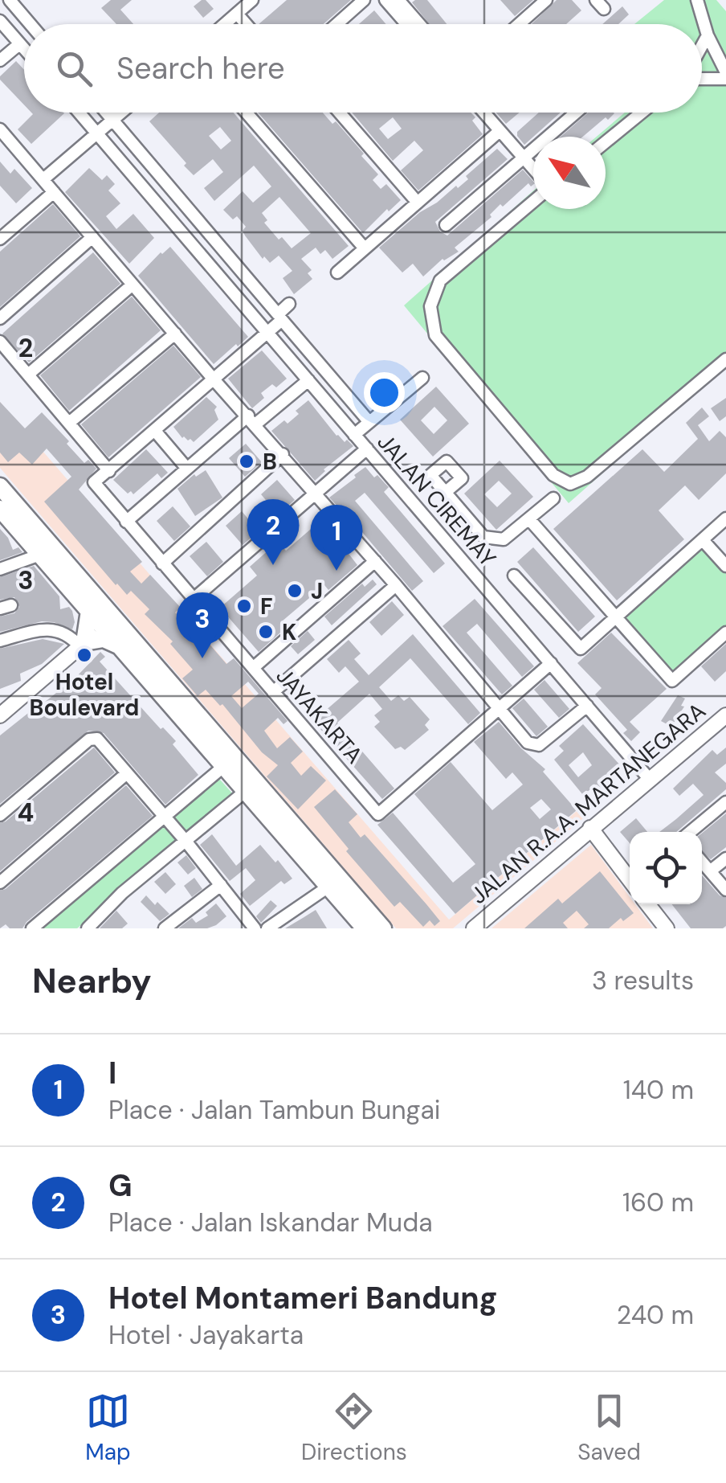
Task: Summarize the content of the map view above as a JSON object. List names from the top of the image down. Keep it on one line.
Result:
{"streets":{"main road":["JALAN R.A.A. MARTANEGARA"],"street":["JALAN CIREMAY","JAYAKARTA"]},"crossings":[["JALAN CIREMAY","JAYAKARTA"],["JALAN CIREMAY","JALAN R.A.A. MARTANEGARA"]],"places":["B","J","F","K","Hotel Boulevard"],"north":"top left","page":{"search":"Search here","pins":["2","1","3"],"heading":["Nearby","3 results"],"list":[{"mark":"1","name":"I","note":"Place · Jalan Tambun Bungai","value":"140 m"},{"mark":"2","name":"G","note":"Place · Jalan Iskandar Muda","value":"160 m"},{"mark":"3","name":"Hotel Montameri Bandung","note":"Hotel · Jayakarta","value":"240 m"}],"nav":["Map","Directions","Saved"]},"grid":{"rows":["2","3","4"]}}
